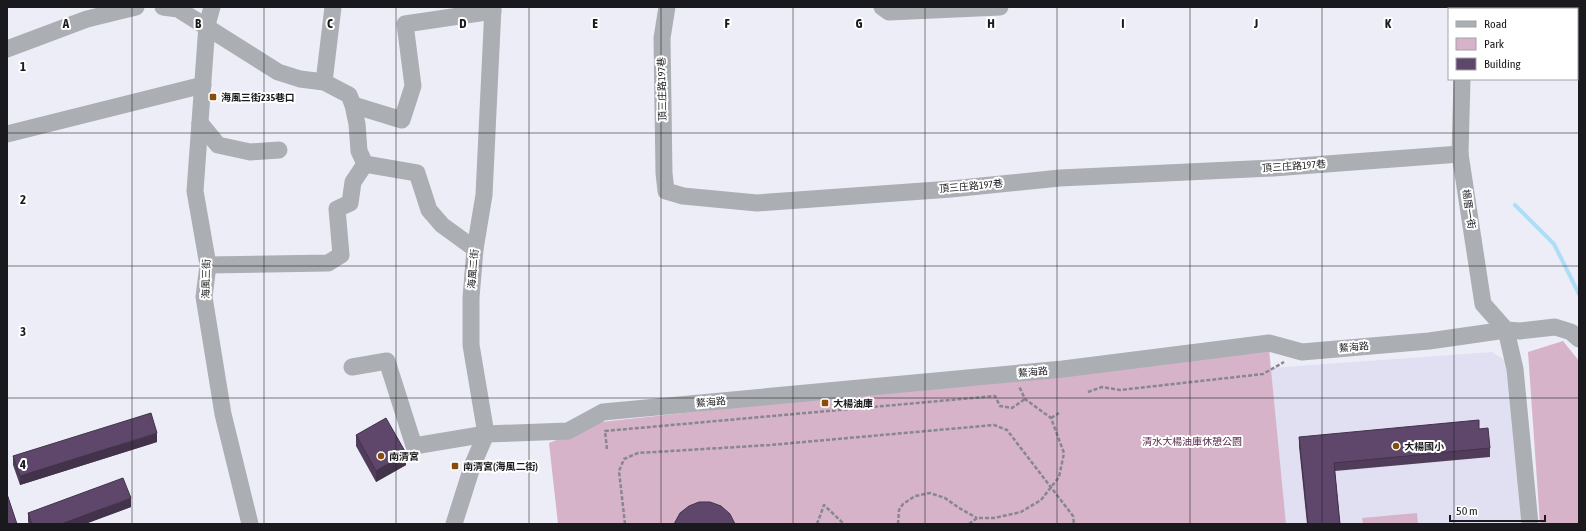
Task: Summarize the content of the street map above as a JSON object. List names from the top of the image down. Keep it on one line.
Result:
{"streets":{"street":["頂三庄路197巷","楊厝一街","海風二街","海風三街","鰲海路"]},"crossings":[["頂三庄路197巷","楊厝一街"],["楊厝一街","鰲海路"],["海風二街","鰲海路"]],"parks":["清水大楊油庫休憩公園"],"places":{"transit":["海風三街235巷口","大楊油庫","南清宮(海風二街)"],"other":["大楊國小","南清宮"]},"legend":["Road","Park","Building"],"scale_bar":"50 m","grid":{"columns":["A","B","C","D","E","F","G","H","I","J","K"],"rows":["1","2","3","4"]}}
